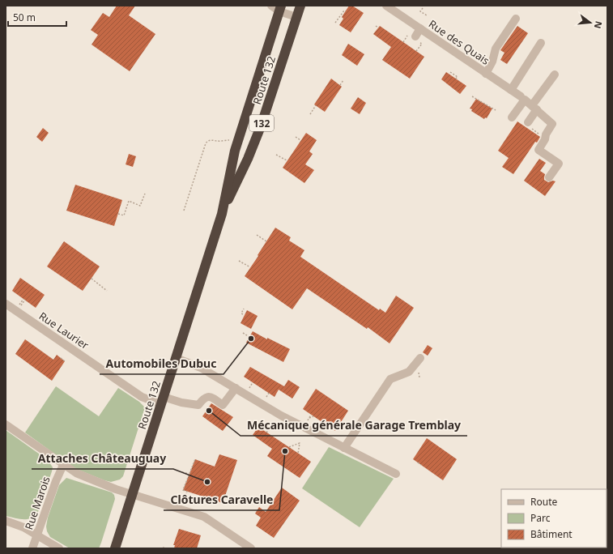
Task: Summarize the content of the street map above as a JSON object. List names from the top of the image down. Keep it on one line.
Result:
{"streets":{"highway":["Route 132","132"],"street":["Rue des Quais","Rue Laurier","Rue Marois"]},"crossings":[["Route 132","Rue Laurier"]],"places":["Automobiles Dubuc","Mécanique générale Garage Tremblay","Clôtures Caravelle","Attaches Châteauguay"],"legend":["Route","Parc","Bâtiment"],"scale_bar":"50 m","north":"right"}
